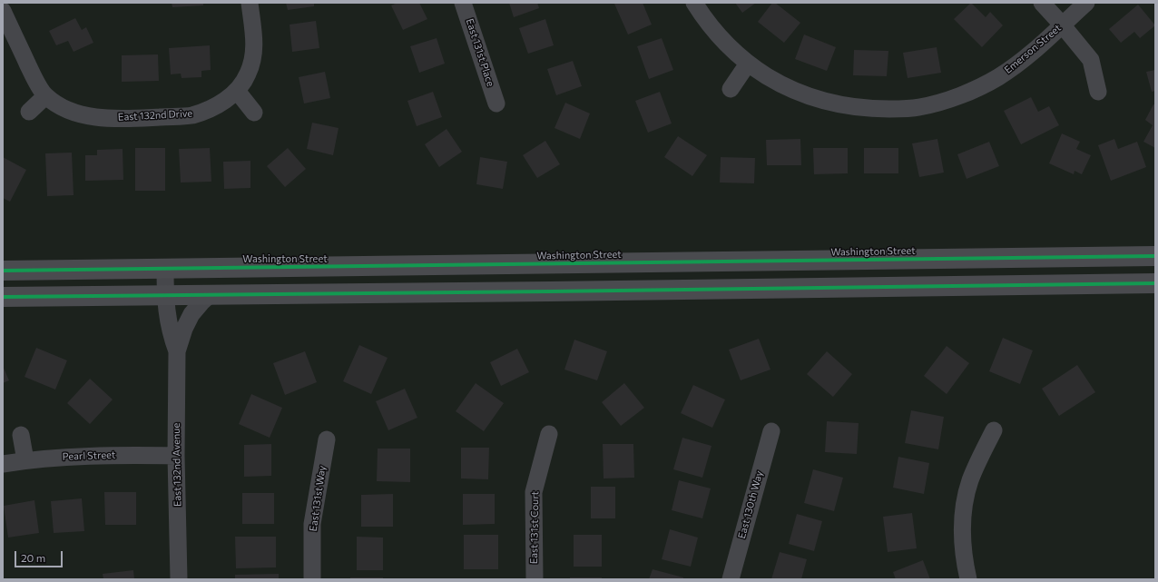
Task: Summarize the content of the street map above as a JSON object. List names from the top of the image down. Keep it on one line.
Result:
{"streets":{"main road":["Washington Street"],"street":["Emerson Street","East 131st Place","East 132nd Drive","Pearl Street","East 132nd Avenue","East 131st Way","East 130th Way","East 131st Court"]},"crossings":[["Washington Street","East 132nd Avenue"],["Pearl Street","East 132nd Avenue"]],"scale_bar":"20 m"}
